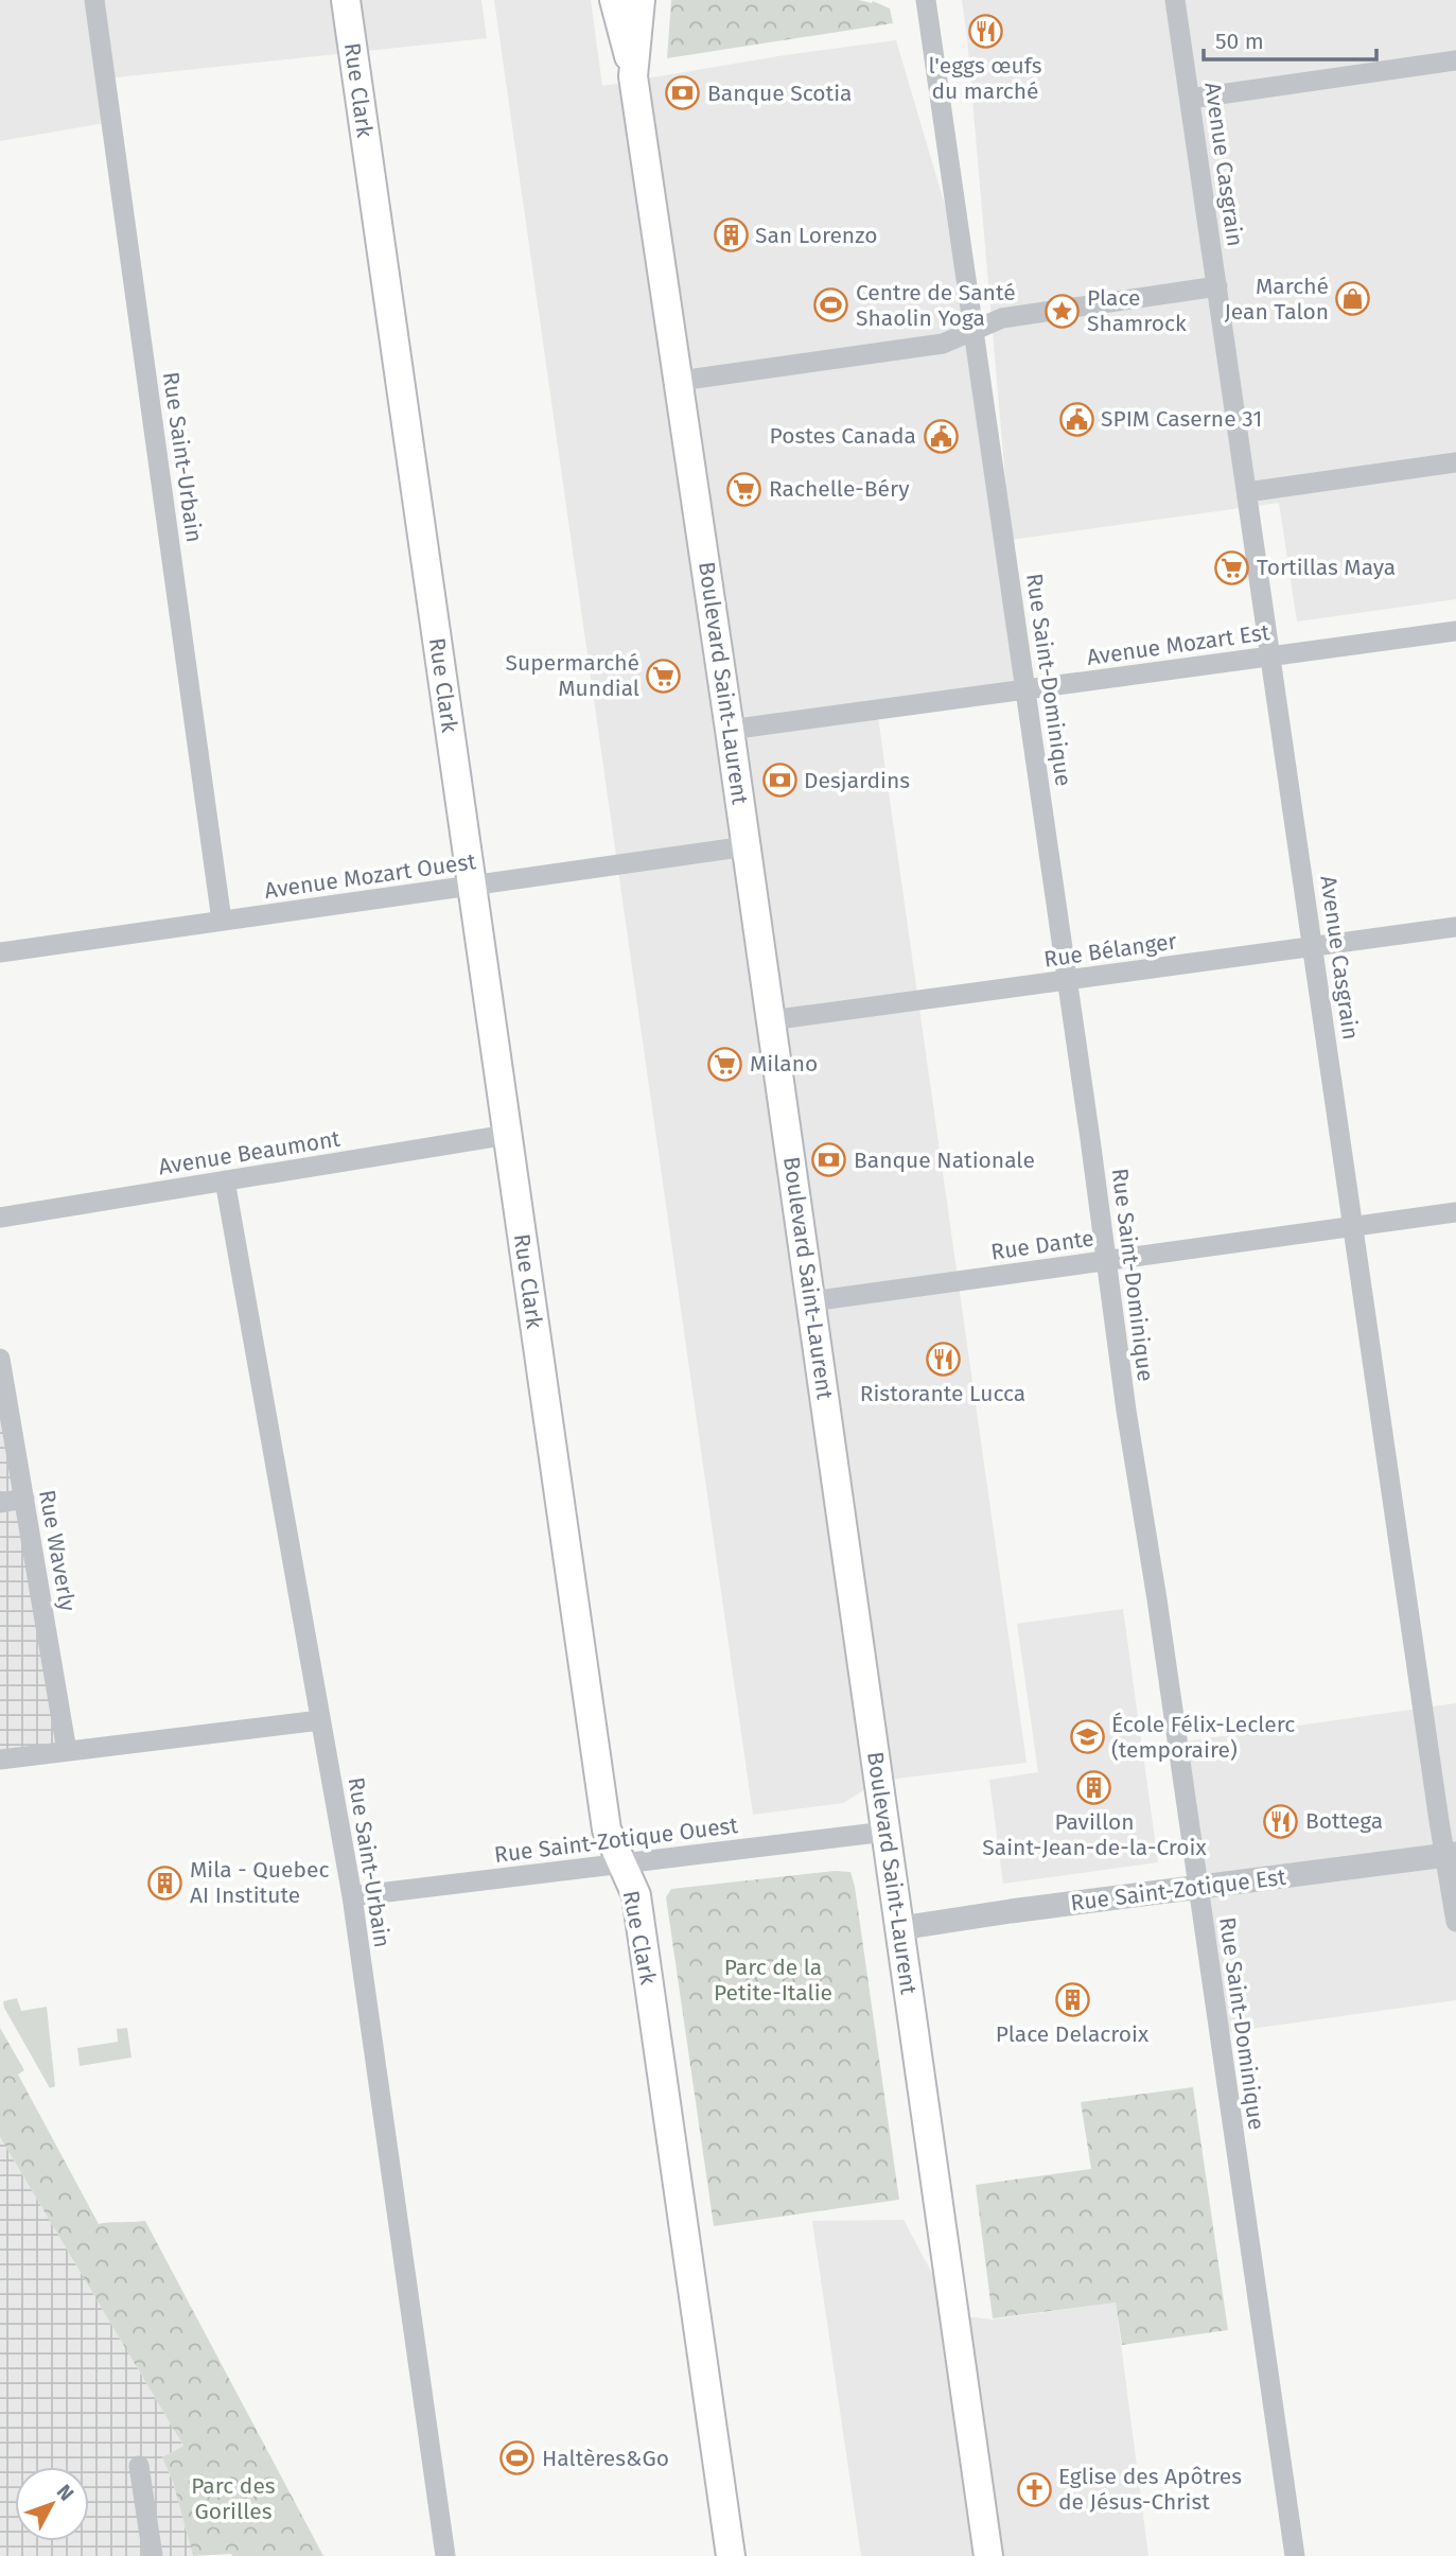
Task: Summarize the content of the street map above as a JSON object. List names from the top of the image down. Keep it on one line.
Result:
{"streets":{"main road":["Rue Clark","Boulevard Saint-Laurent"],"street":["Avenue Casgrain","Rue Saint-Urbain","Avenue Mozart Est","Rue Saint-Dominique","Avenue Mozart Ouest","Rue Bélanger","Avenue Beaumont","Rue Dante","Rue Waverly","Rue Saint-Zotique Ouest","Rue Saint-Zotique Est"]},"crossings":[["Rue Clark","Avenue Mozart Ouest"],["Rue Clark","Avenue Beaumont"],["Rue Clark","Rue Saint-Zotique Ouest"],["Avenue Casgrain","Avenue Mozart Est"],["Avenue Casgrain","Rue Bélanger"],["Avenue Casgrain","Rue Dante"],["Avenue Casgrain","Rue Saint-Zotique Est"],["Rue Saint-Urbain","Avenue Mozart Ouest"],["Rue Saint-Urbain","Avenue Beaumont"],["Rue Saint-Urbain","Rue Saint-Zotique Ouest"],["Avenue Mozart Est","Rue Saint-Dominique"],["Avenue Mozart Est","Boulevard Saint-Laurent"],["Rue Saint-Dominique","Rue Bélanger"],["Rue Saint-Dominique","Rue Dante"],["Rue Saint-Dominique","Rue Saint-Zotique Est"],["Boulevard Saint-Laurent","Avenue Mozart Ouest"],["Boulevard Saint-Laurent","Rue Bélanger"],["Boulevard Saint-Laurent","Rue Dante"],["Boulevard Saint-Laurent","Rue Saint-Zotique Ouest"],["Boulevard Saint-Laurent","Rue Saint-Zotique Est"]],"parks":["Parc de la Petite-Italie","Parc des Gorilles"],"places":{"restaurant":["l'eggs œufs du marché","Ristorante Lucca","Bottega"],"bank":["Banque Scotia","Desjardins","Banque Nationale"],"building":["San Lorenzo","Pavillon Saint-Jean-de-la-Croix","Mila - Quebec AI Institute","Place Delacroix"],"shop":["Marché Jean Talon"],"sports":["Centre de Santé Shaolin Yoga","Haltères&Go"],"place":["Place Shamrock"],"public building":["SPIM Caserne 31","Postes Canada"],"supermarket":["Rachelle-Béry","Tortillas Maya","Supermarché Mundial","Milano"],"school or university":["École Félix-Leclerc (temporaire)"],"church":["Eglise des Apôtres de Jésus-Christ"]},"scale_bar":"50 m","north":"top right"}
